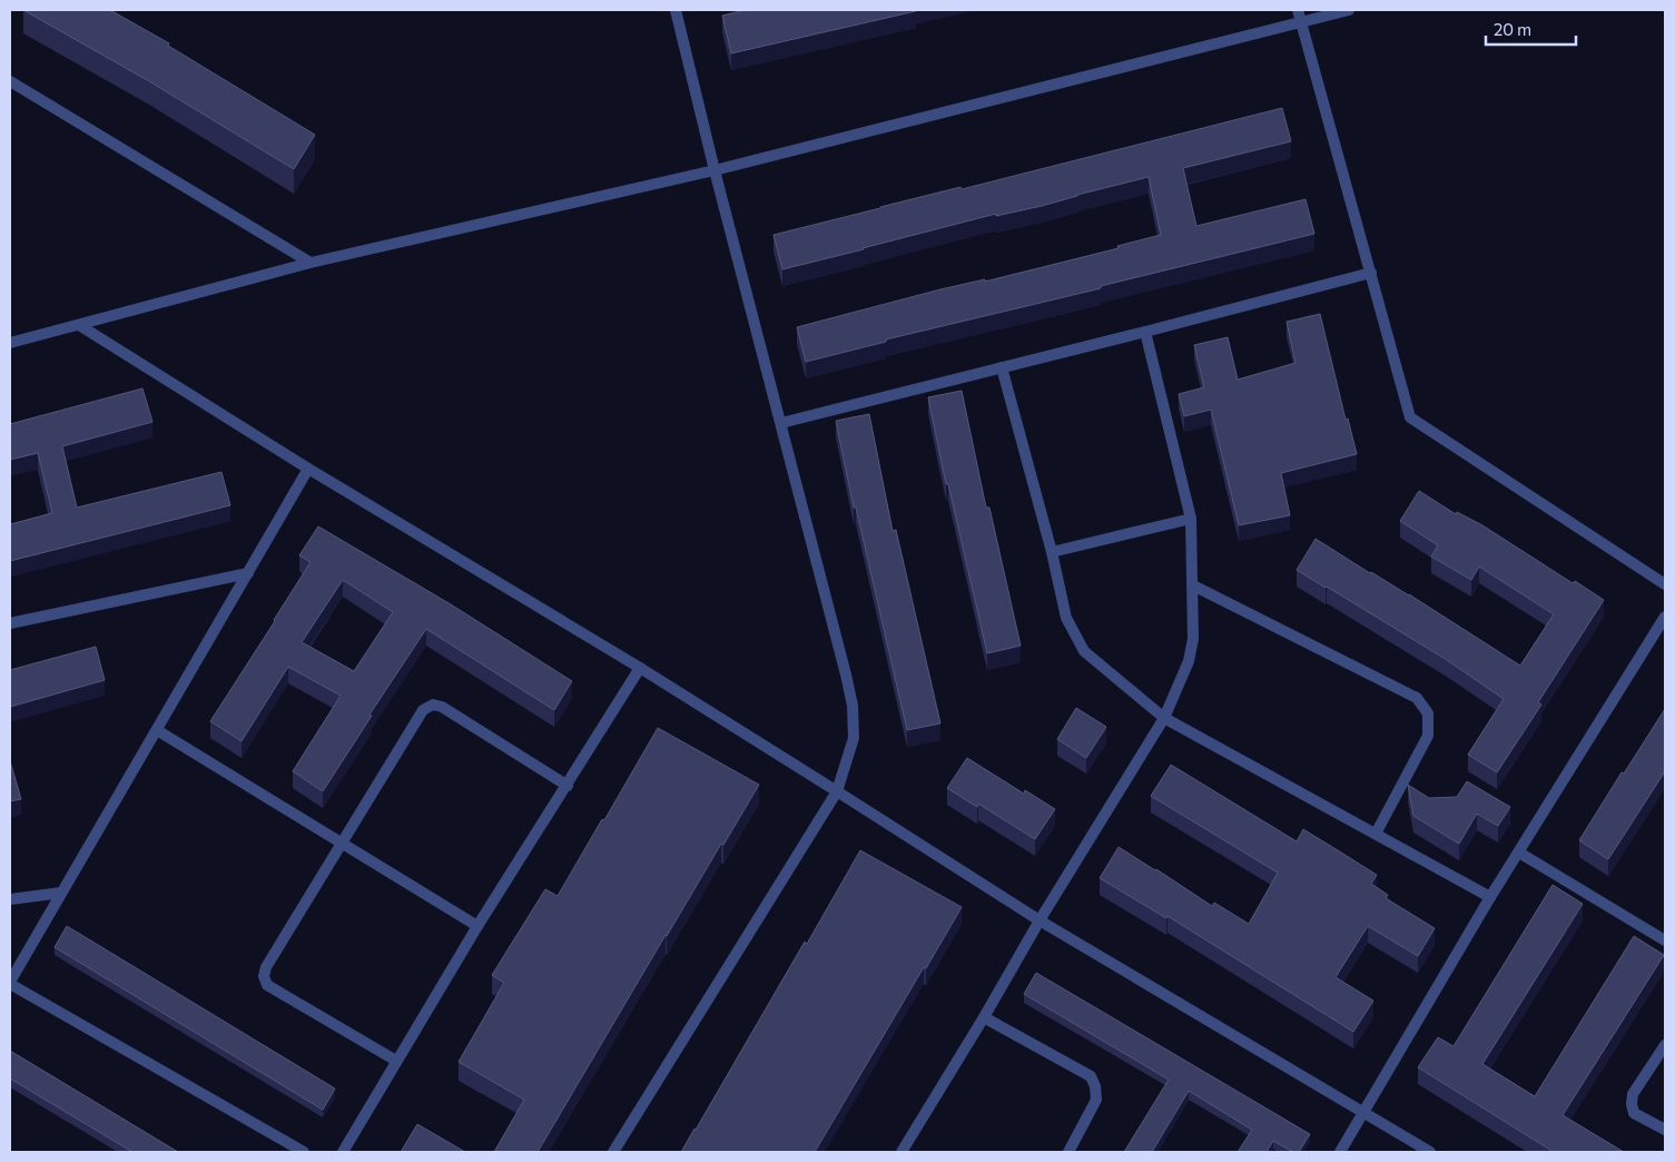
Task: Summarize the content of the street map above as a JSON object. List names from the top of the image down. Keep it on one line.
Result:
{"scale_bar":"20 m"}
